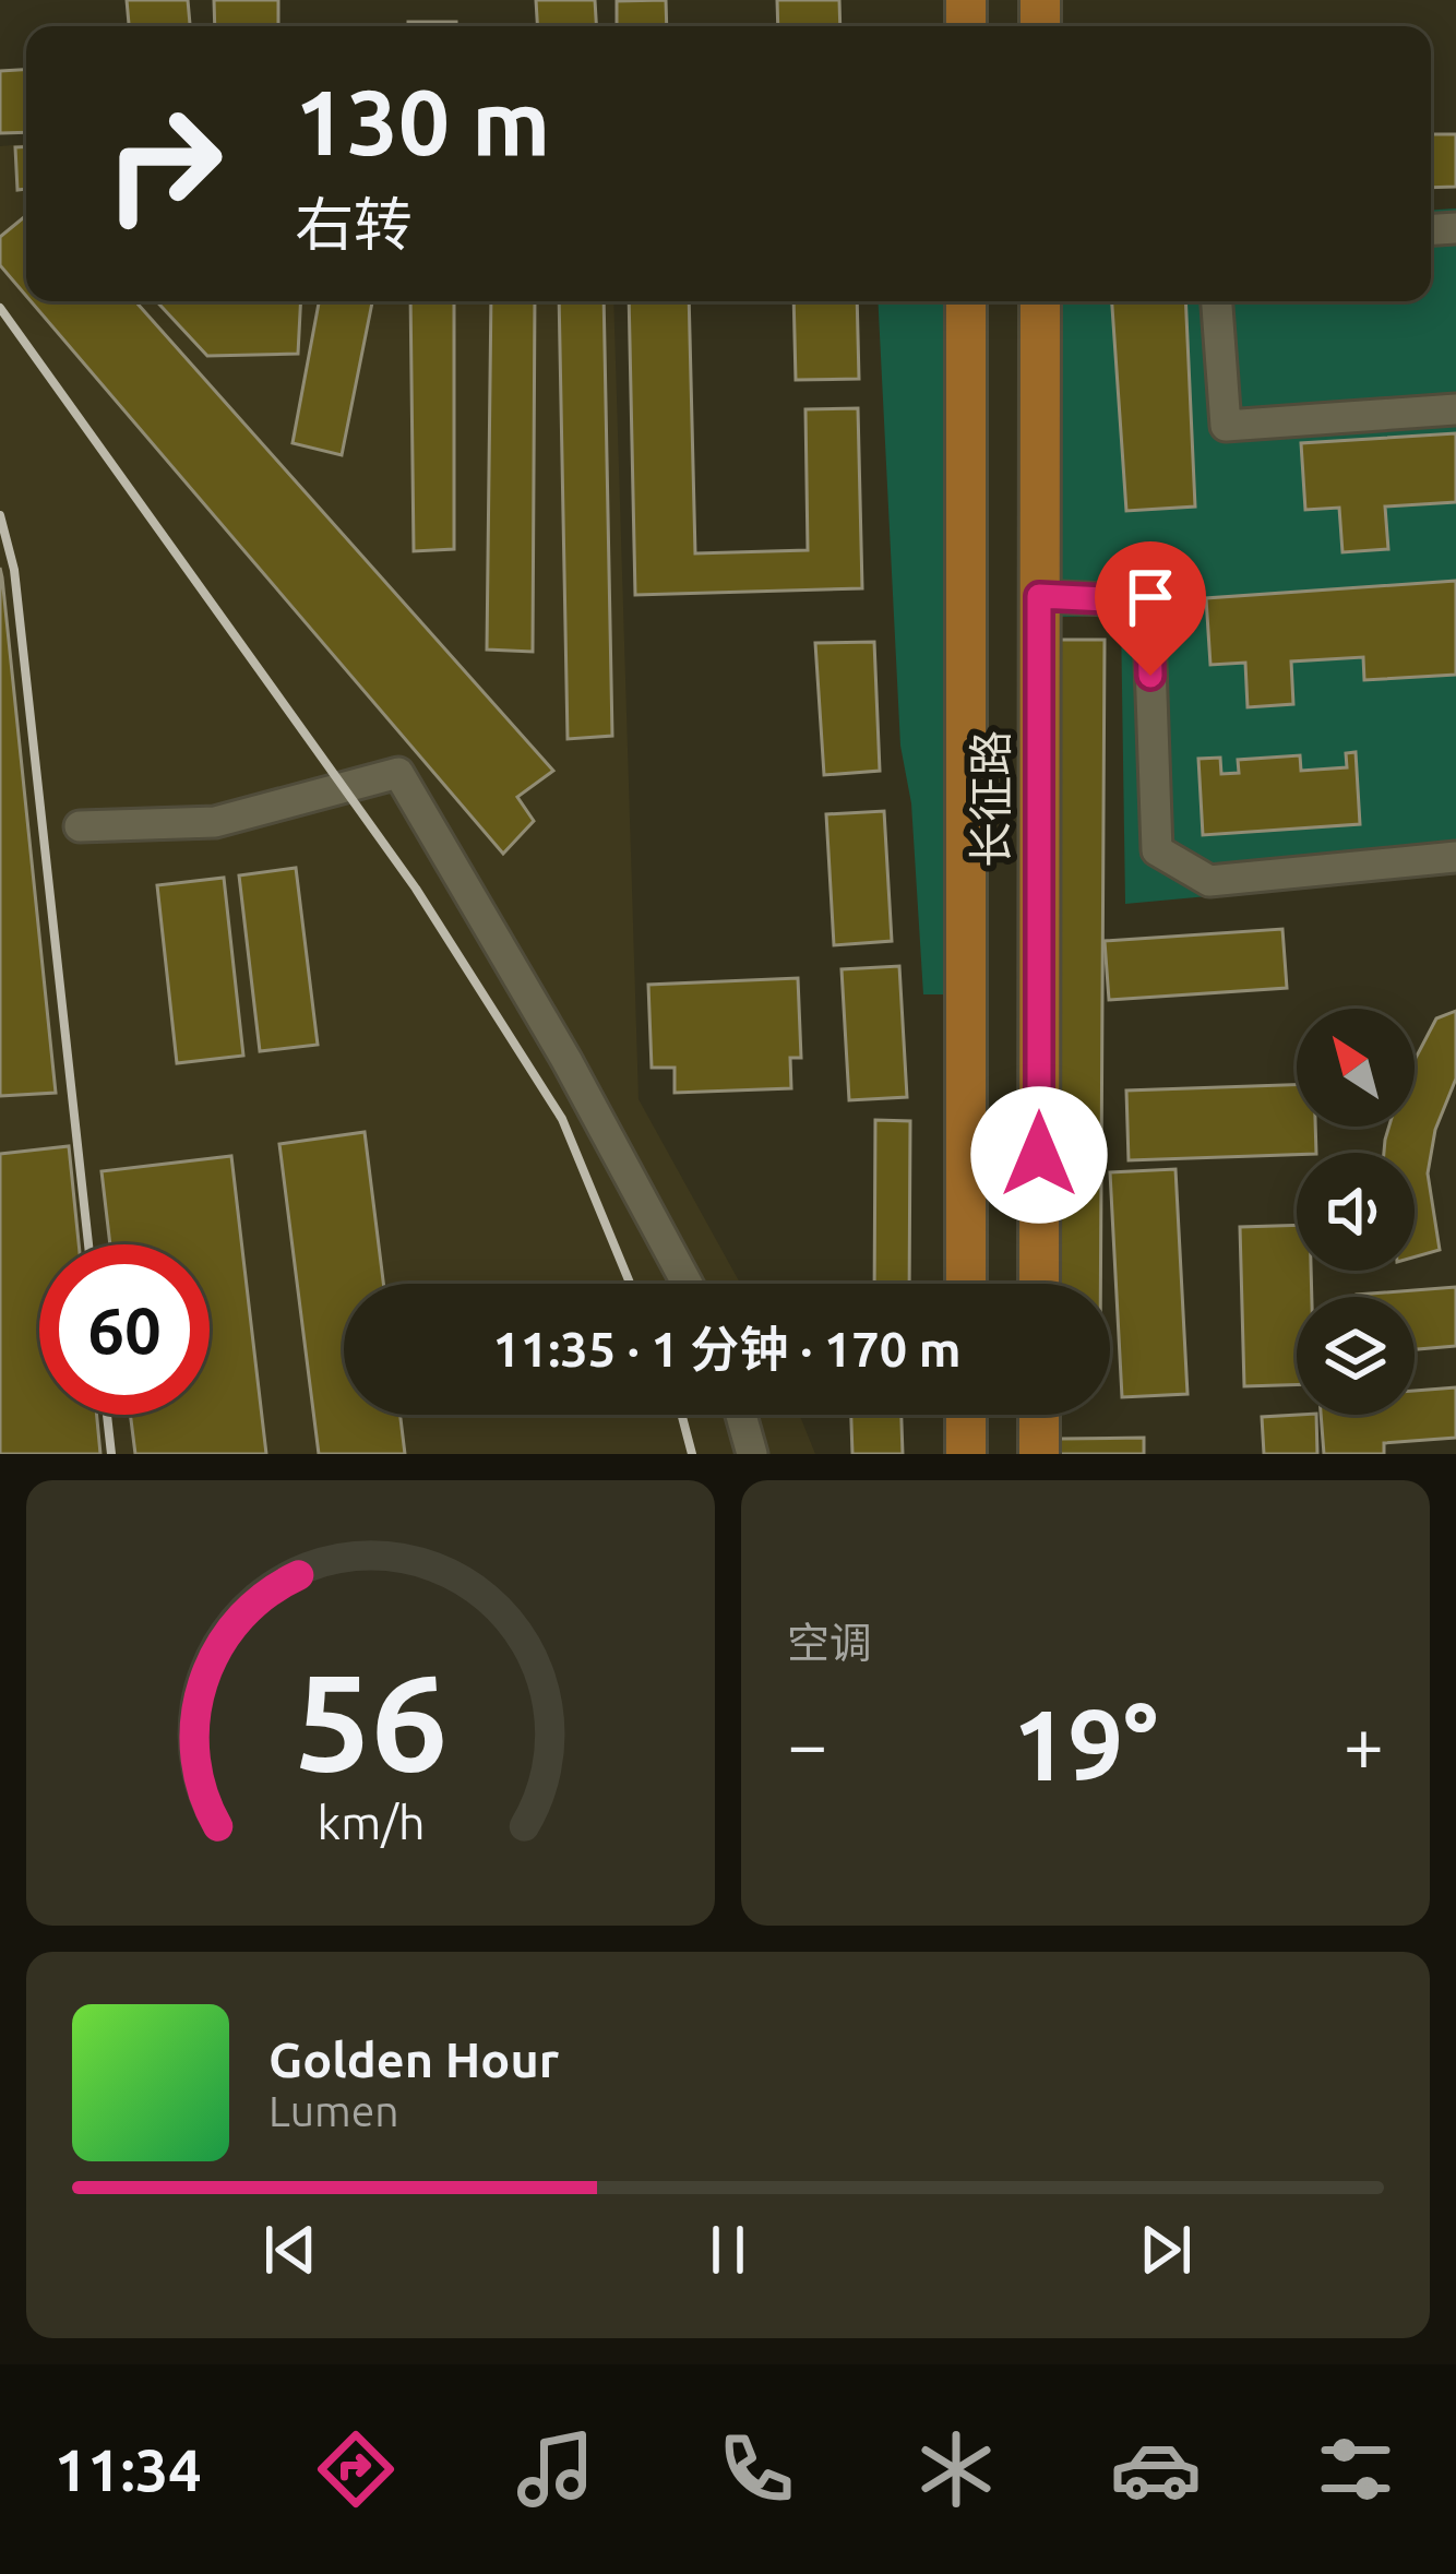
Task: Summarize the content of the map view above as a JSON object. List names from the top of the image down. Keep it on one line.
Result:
{"streets":{"main road":["长征路"]},"north":"top left","page":{"turn":["130 m","右转"],"limit":"60","trip":"11:35 · 1 分钟 · 170 m","tile":"空调","heat":["−","19°","+"],"song":["Golden Hour","Lumen"],"tabs":"11:34","gauge":["56","km/h"]}}
